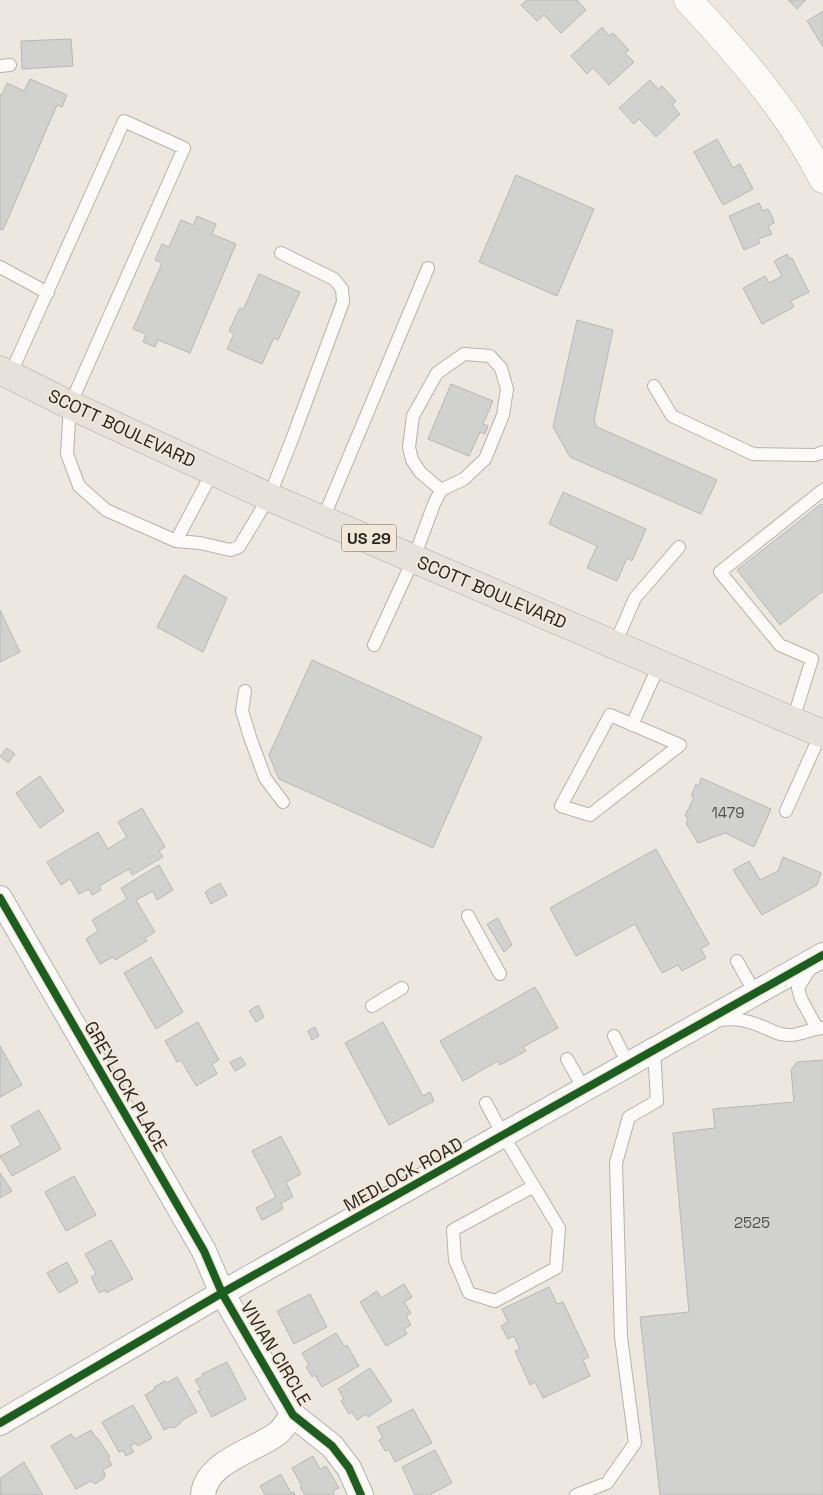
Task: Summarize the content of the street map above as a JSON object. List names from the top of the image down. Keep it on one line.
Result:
{"streets":{"highway":["SCOTT BOULEVARD","US 29"],"street":["GREYLOCK PLACE","MEDLOCK ROAD","VIVIAN CIRCLE"]},"crossings":[["GREYLOCK PLACE","MEDLOCK ROAD"],["GREYLOCK PLACE","VIVIAN CIRCLE"],["MEDLOCK ROAD","VIVIAN CIRCLE"]],"house_numbers":["1479","2525"]}
